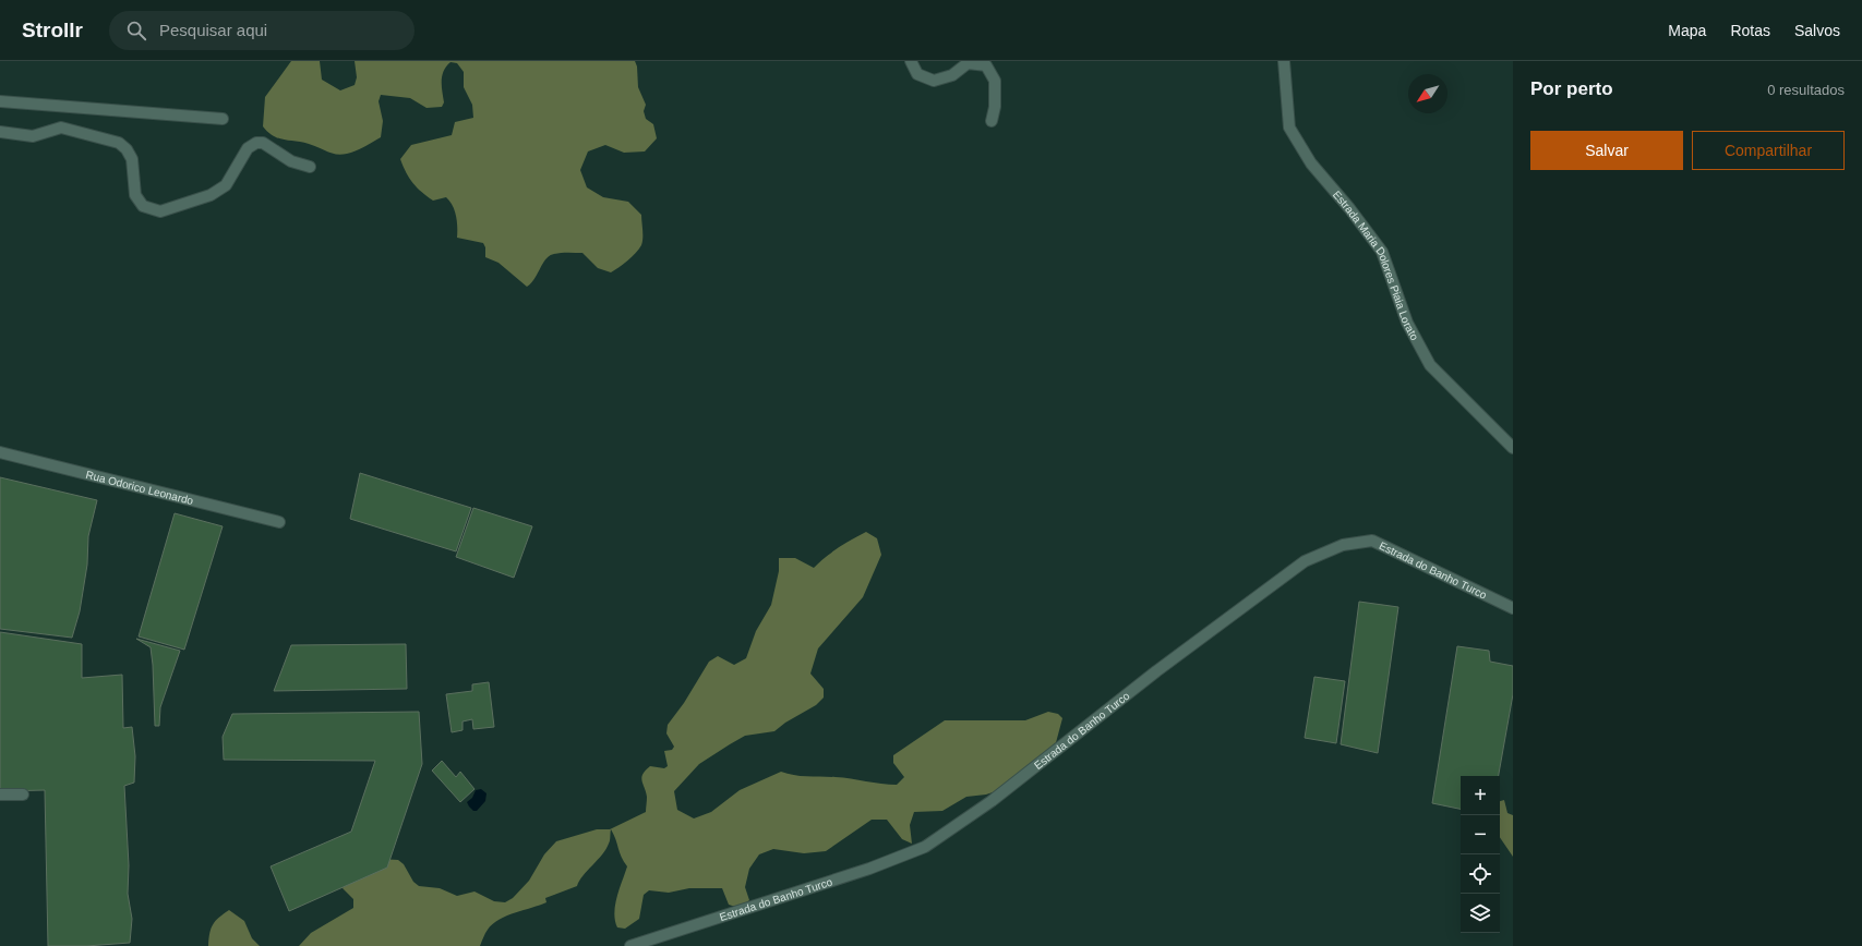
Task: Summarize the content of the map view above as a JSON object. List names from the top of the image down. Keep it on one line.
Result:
{"streets":{"street":["Estrada Maria Dolores Piaia Lorato","Rua Odorico Leonardo","Estrada do Banho Turco"]},"north":"bottom left","page":{"header":"Strollr","search":"Pesquisar aqui","nav":["Mapa","Rotas","Salvos"],"heading":["Por perto","0 resultados"],"buttons":["Salvar","Compartilhar"],"map_buttons":["+","−"]}}
